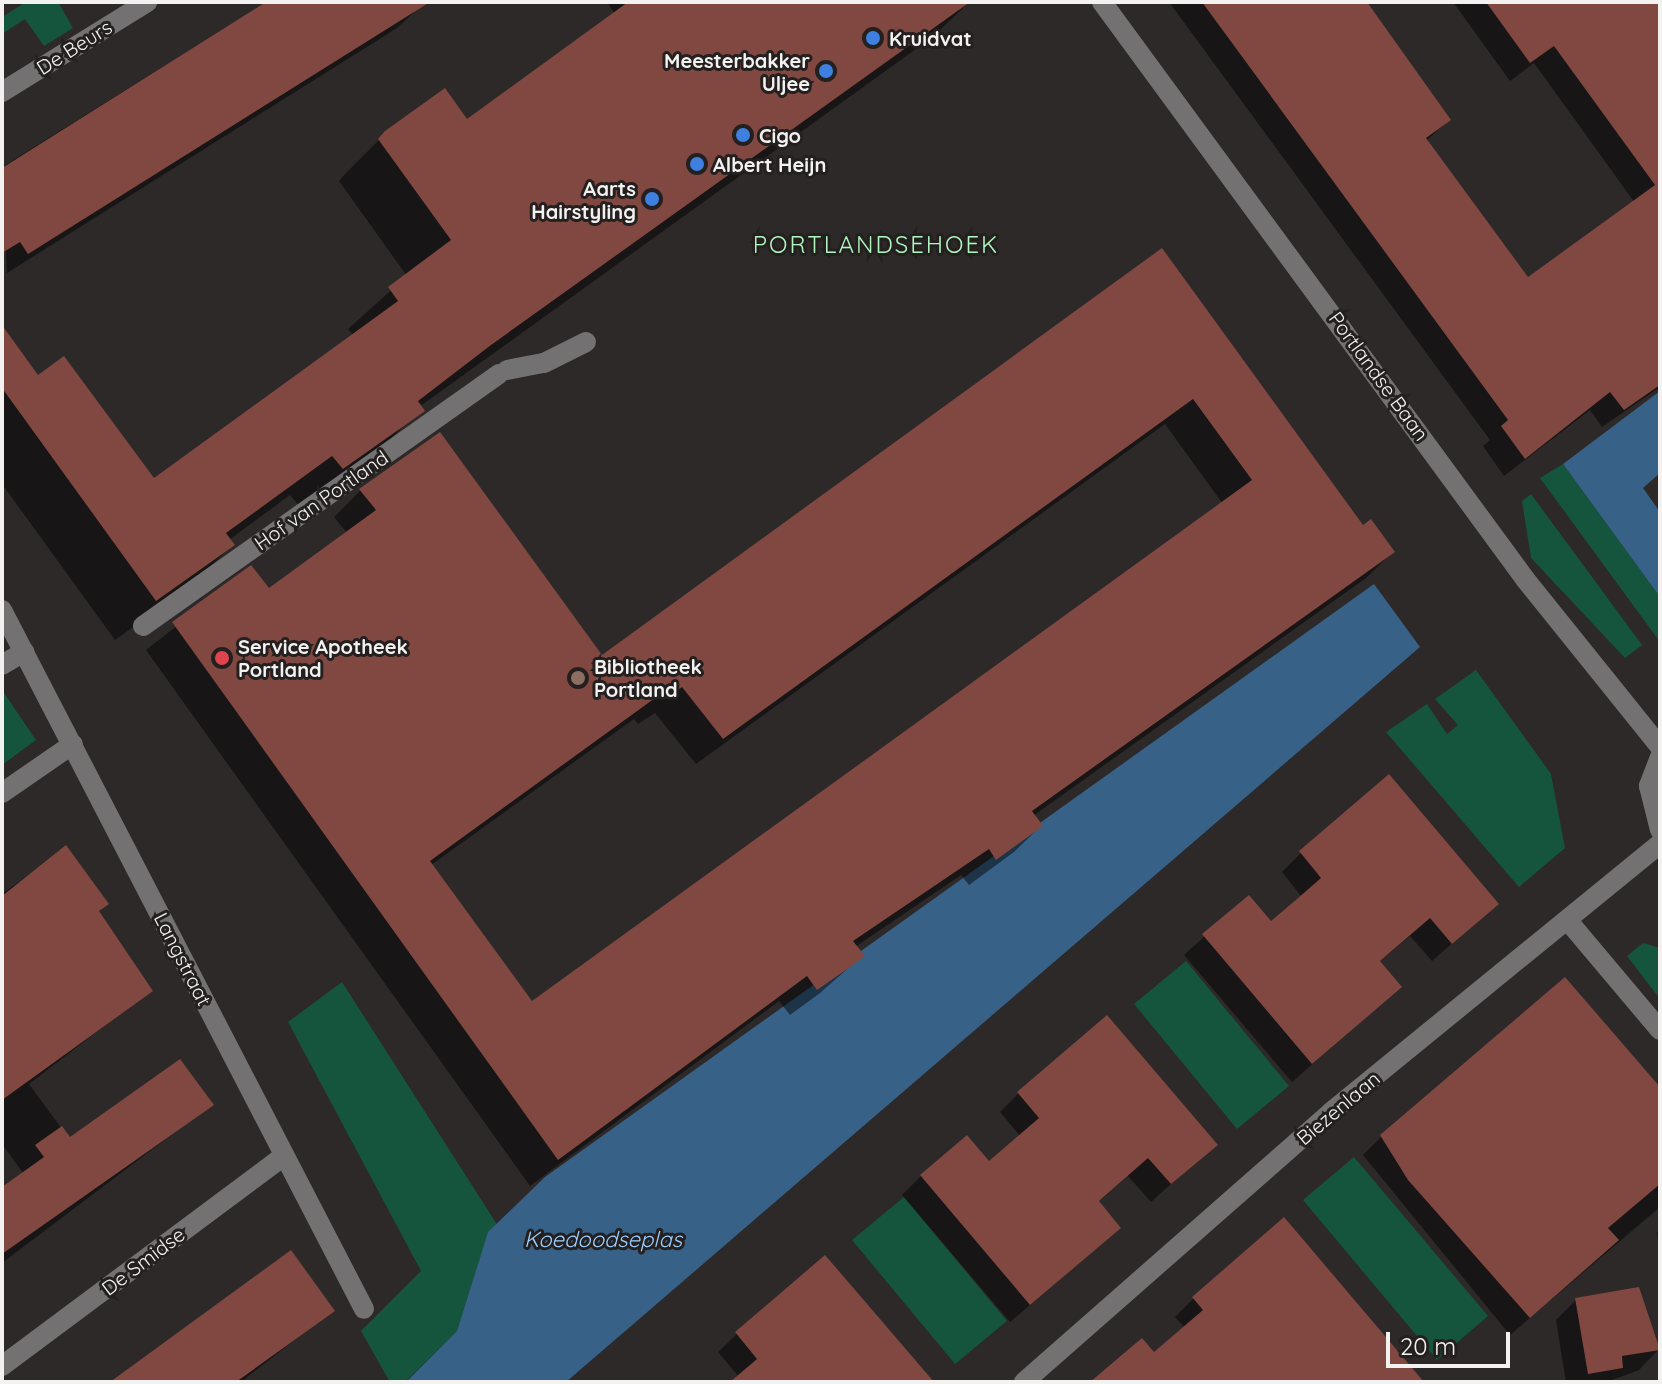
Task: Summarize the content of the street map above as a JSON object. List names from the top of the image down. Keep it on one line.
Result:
{"streets":{"street":["De Beurs","Portlandse Baan","Hof van Portland","Langstraat","Biezenlaan","De Smidse"]},"crossings":[["Langstraat","De Smidse"]],"districts":["PORTLANDSEHOEK"],"water":["Koedoodseplas"],"places":["Kruidvat","Meesterbakker Uljee","Cigo","Albert Heijn","Aarts Hairstyling","Service Apotheek Portland","Bibliotheek Portland"],"scale_bar":"20 m"}
